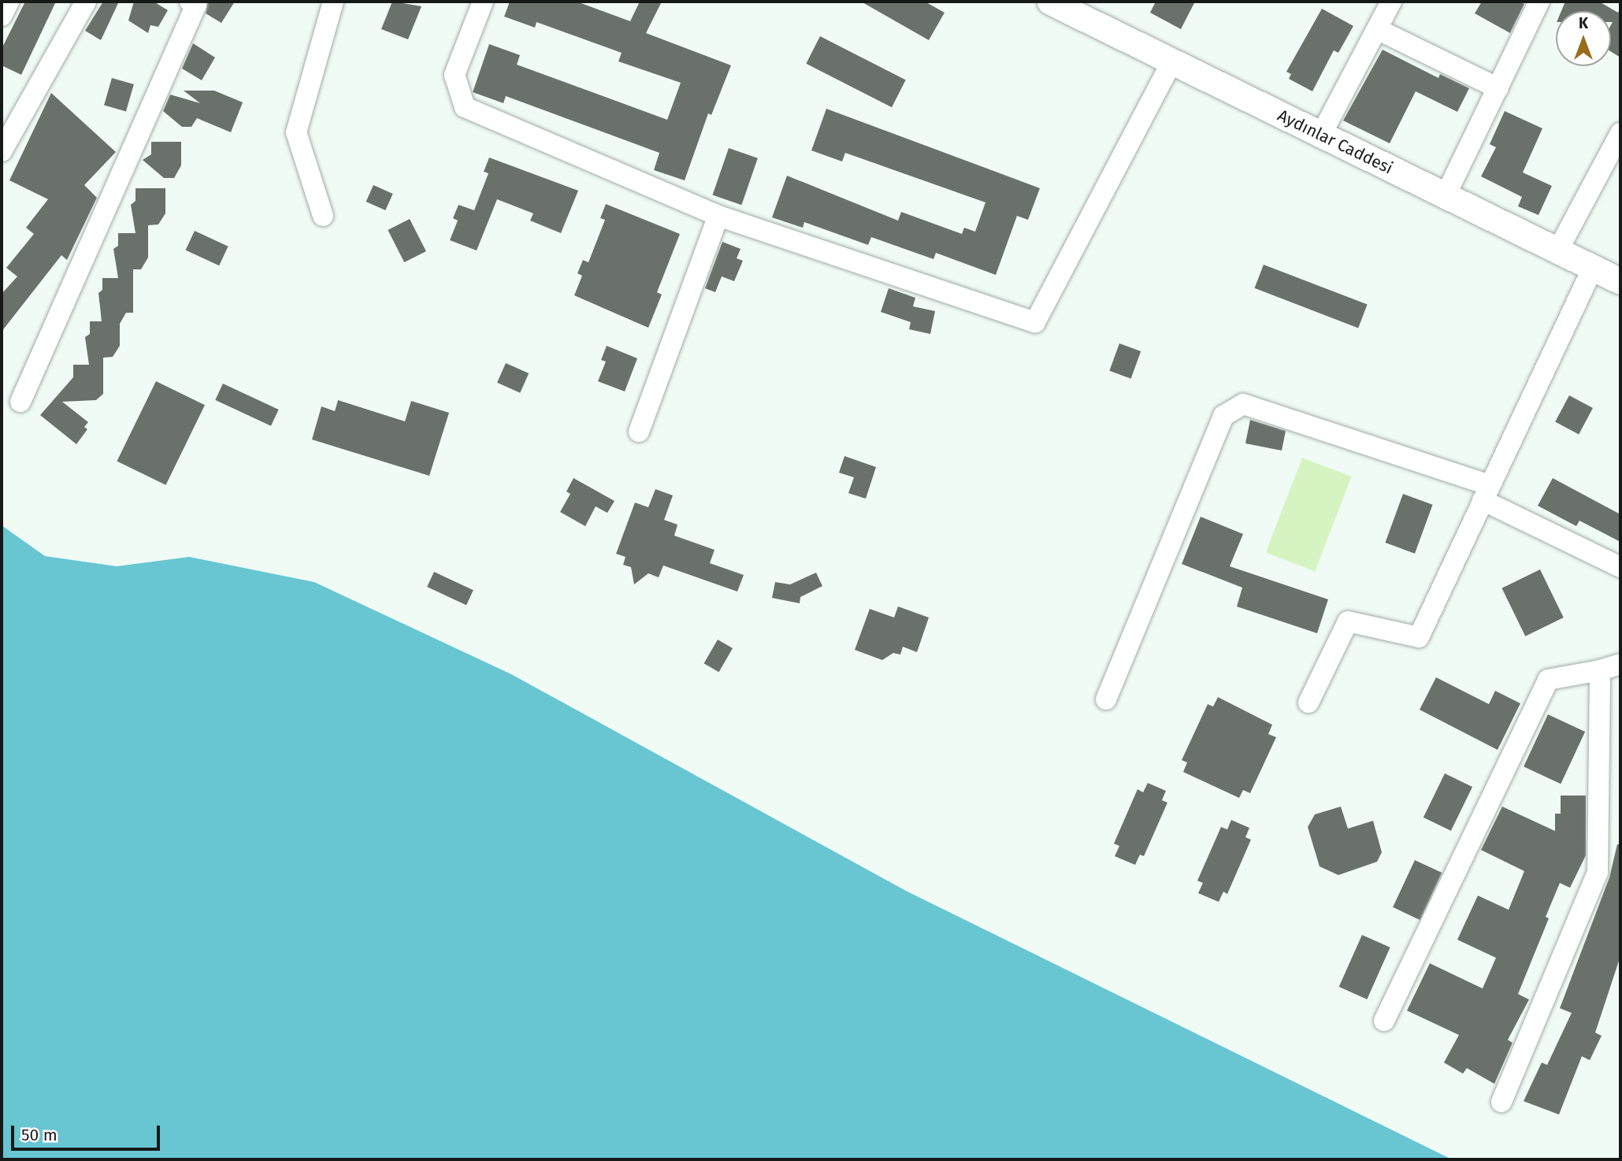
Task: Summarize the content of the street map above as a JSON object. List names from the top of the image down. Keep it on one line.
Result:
{"streets":{"street":["Aydınlar Caddesi"]},"scale_bar":"50 m","north":"top"}
